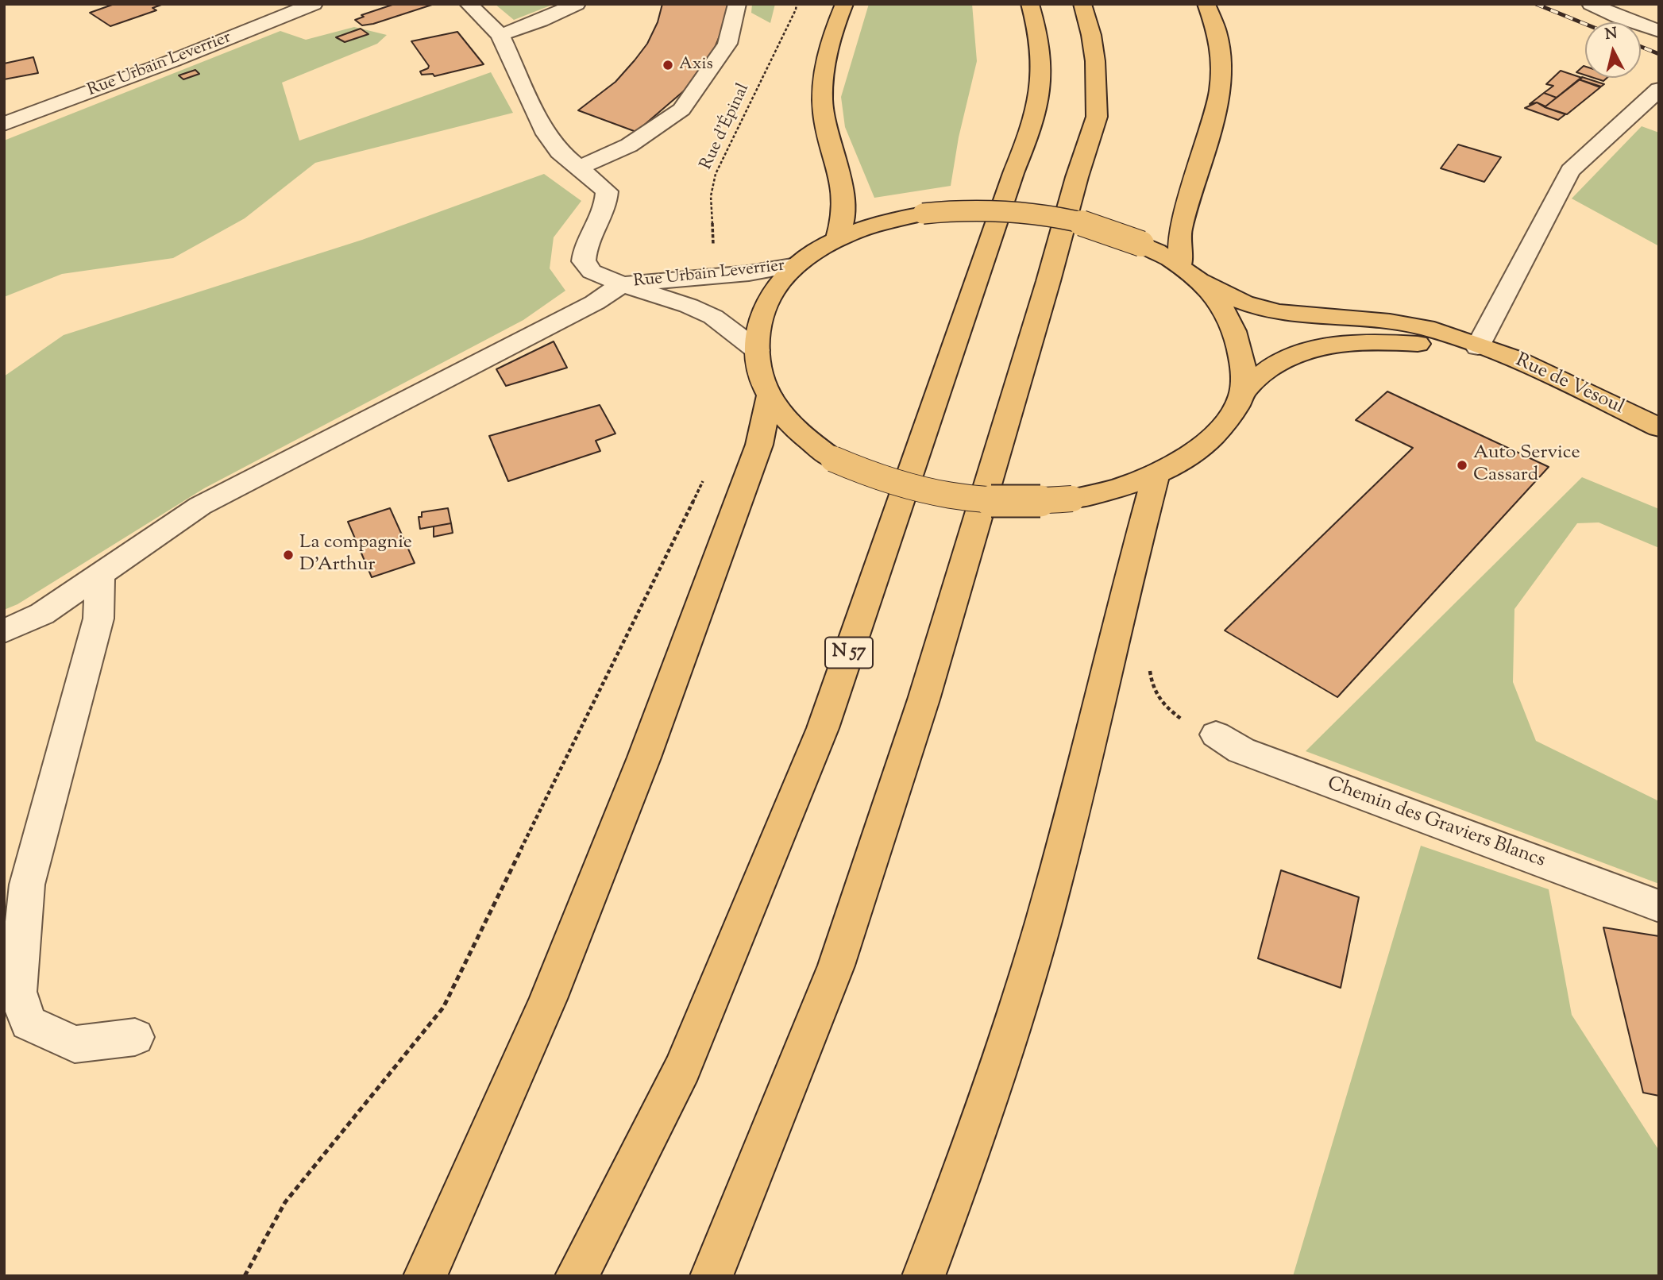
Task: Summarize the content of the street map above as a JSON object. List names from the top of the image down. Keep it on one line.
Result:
{"streets":{"main road":["Rue de Vesoul","N 57"],"street":["Rue Urbain Leverrier","Chemin des Graviers Blancs"],"path":["Rue d'Épinal"]},"crossings":[["Rue Urbain Leverrier","Rue d'Épinal"]],"places":["Axis","Auto Service Cassard","La compagnie D'Arthur"],"north":"top"}
